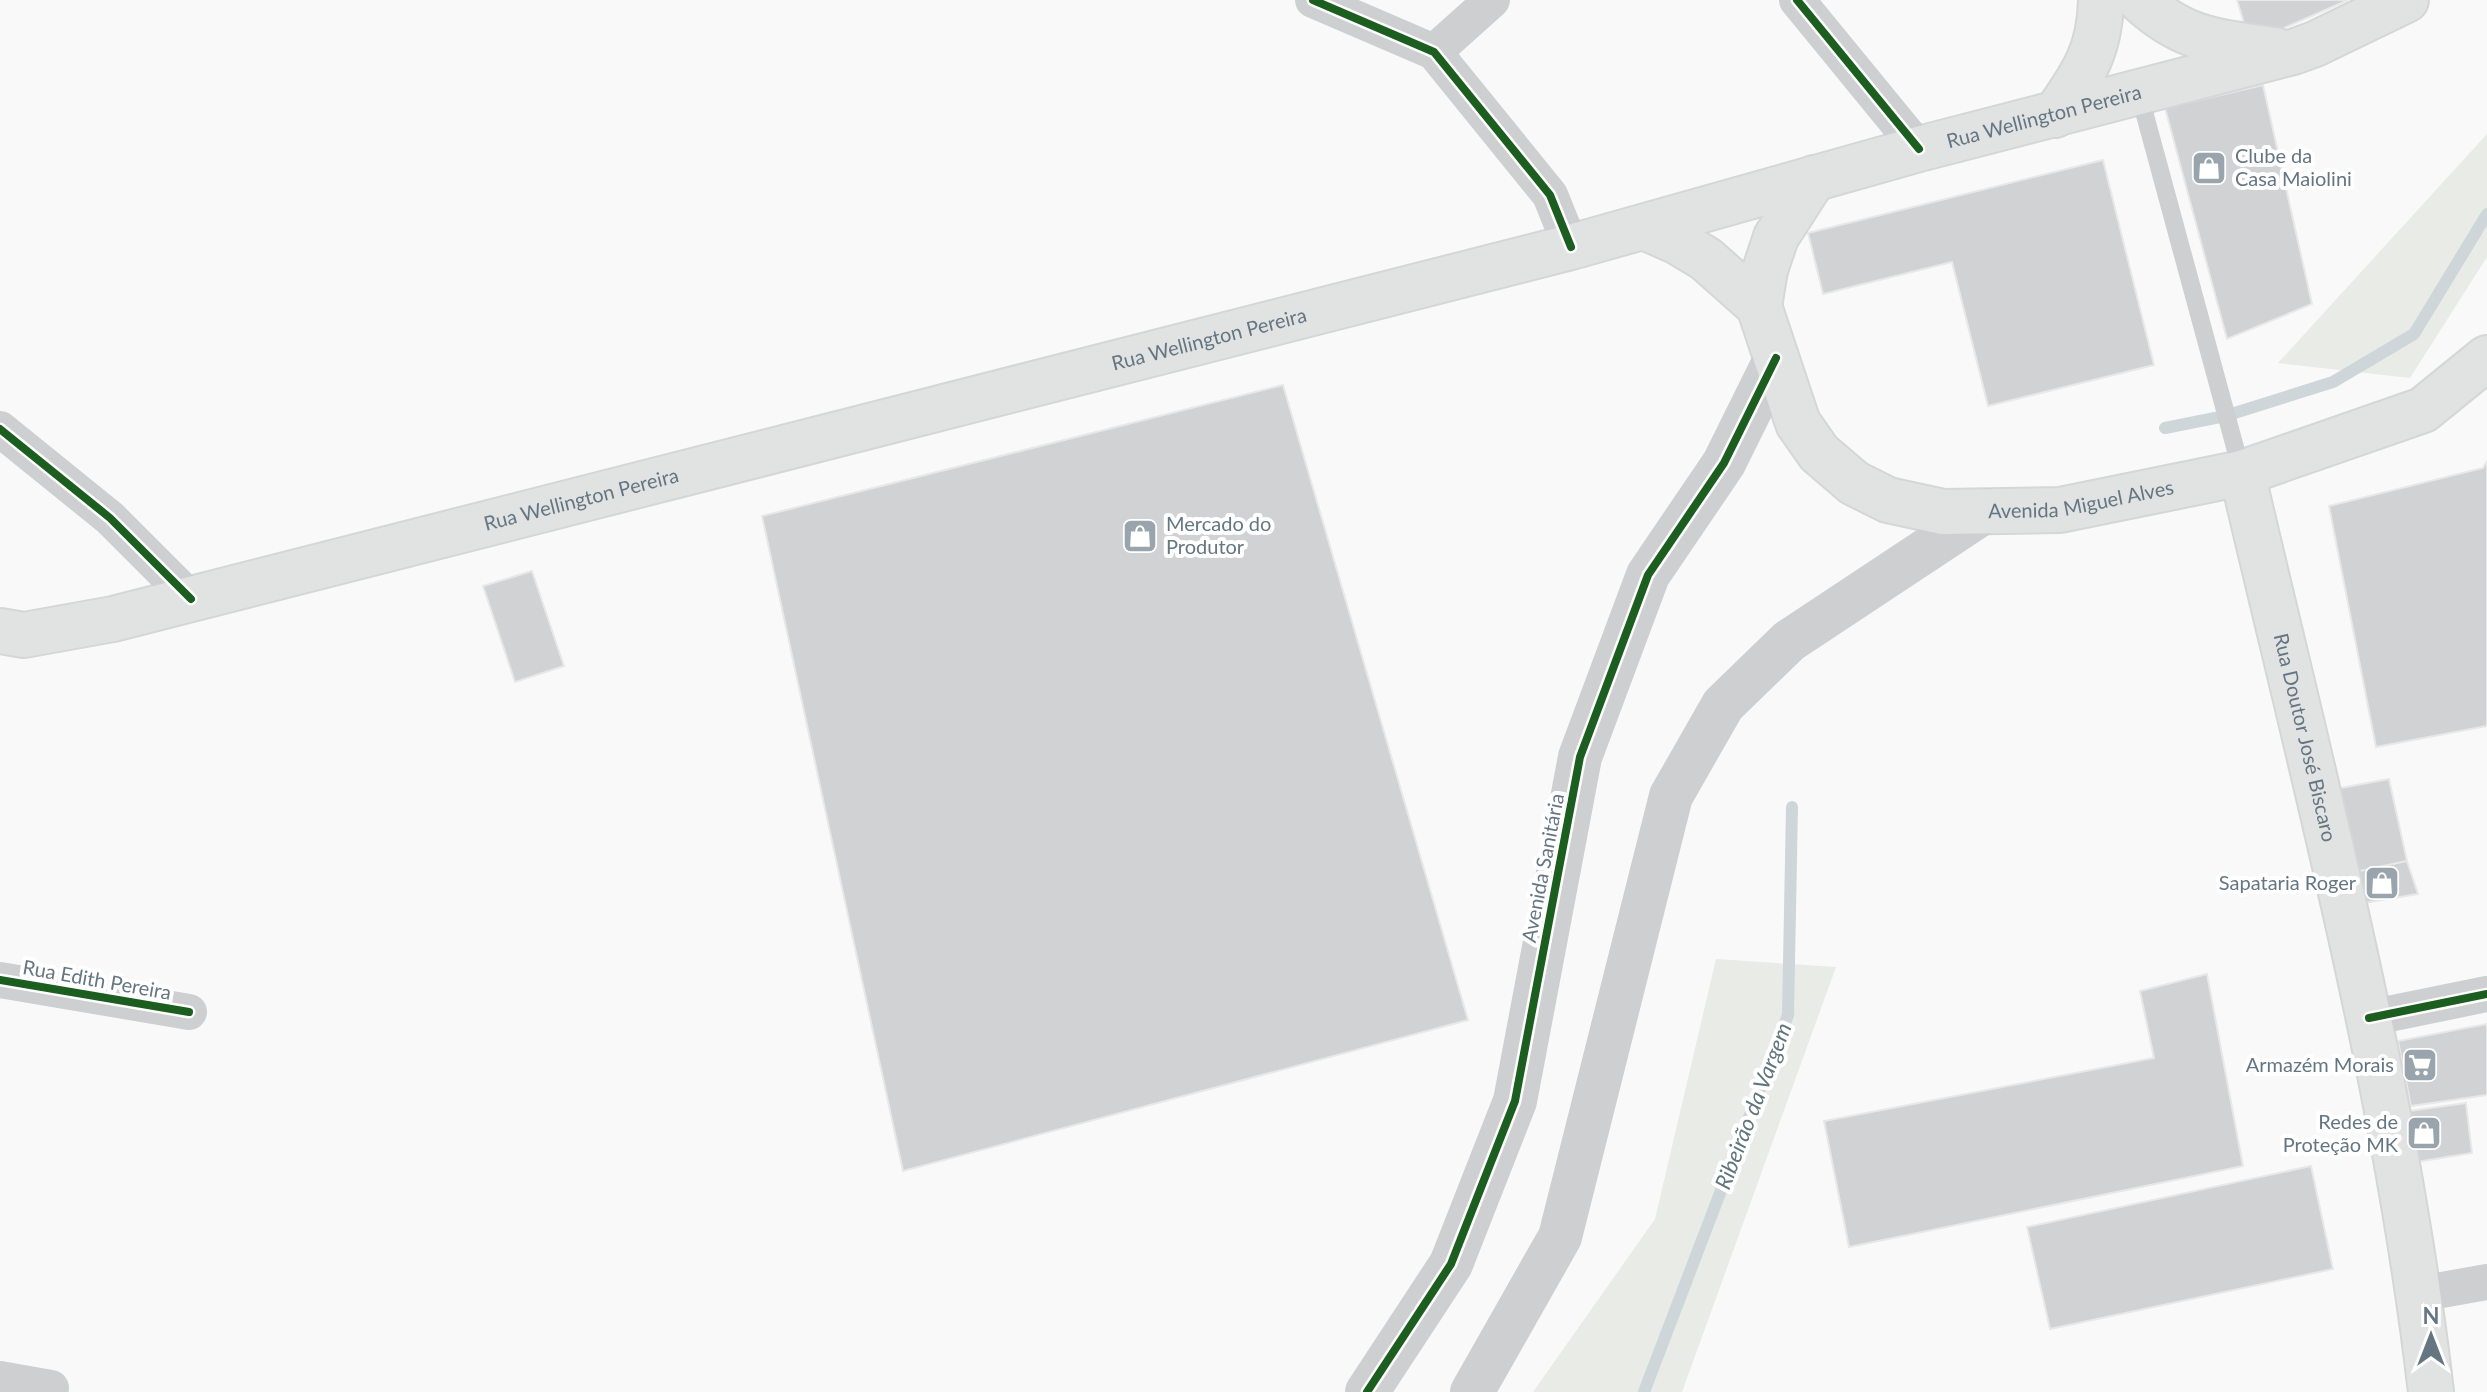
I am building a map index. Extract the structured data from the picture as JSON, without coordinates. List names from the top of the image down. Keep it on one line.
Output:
{"streets":{"main road":["Rua Wellington Pereira","Avenida Miguel Alves","Rua Doutor José Biscaro"],"street":["Avenida Sanitária","Rua Edith Pereira"]},"crossings":[["Rua Wellington Pereira","Avenida Miguel Alves"],["Rua Wellington Pereira","Rua Doutor José Biscaro"],["Avenida Miguel Alves","Rua Doutor José Biscaro"],["Avenida Miguel Alves","Avenida Sanitária"]],"water":["Ribeirão da Vargem"],"places":{"shop":["Clube da Casa Maiolini","Mercado do Produtor","Sapataria Roger","Redes de Proteção MK"],"supermarket":["Armazém Morais"]},"north":"top"}
